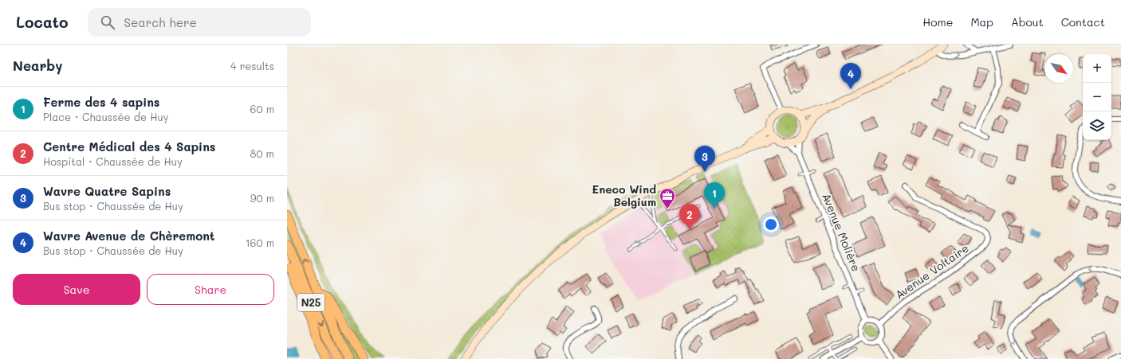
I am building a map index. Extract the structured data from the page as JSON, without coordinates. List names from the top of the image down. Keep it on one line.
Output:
{"streets":{"highway":["N25"],"street":["Avenue Molière","Avenue Voltaire"]},"crossings":[["Avenue Molière","Avenue Voltaire"]],"places":{"office":["Eneco Wind Belgium"]},"north":"bottom right","page":{"header":"Locato","search":"Search here","nav":["Home","Map","About","Contact"],"heading":["Nearby","4 results"],"map_buttons":["+","−"],"pins":["4","3","1","2"],"list":[{"mark":"1","name":"Ferme des 4 sapins","note":"Place · Chaussée de Huy","value":"60 m"},{"mark":"2","name":"Centre Médical des 4 Sapins","note":"Hospital · Chaussée de Huy","value":"80 m"},{"mark":"3","name":"Wavre Quatre Sapins","note":"Bus stop · Chaussée de Huy","value":"90 m"},{"mark":"4","name":"Wavre Avenue de Chèremont","note":"Bus stop · Chaussée de Huy","value":"160 m"}],"buttons":["Save","Share"]}}
